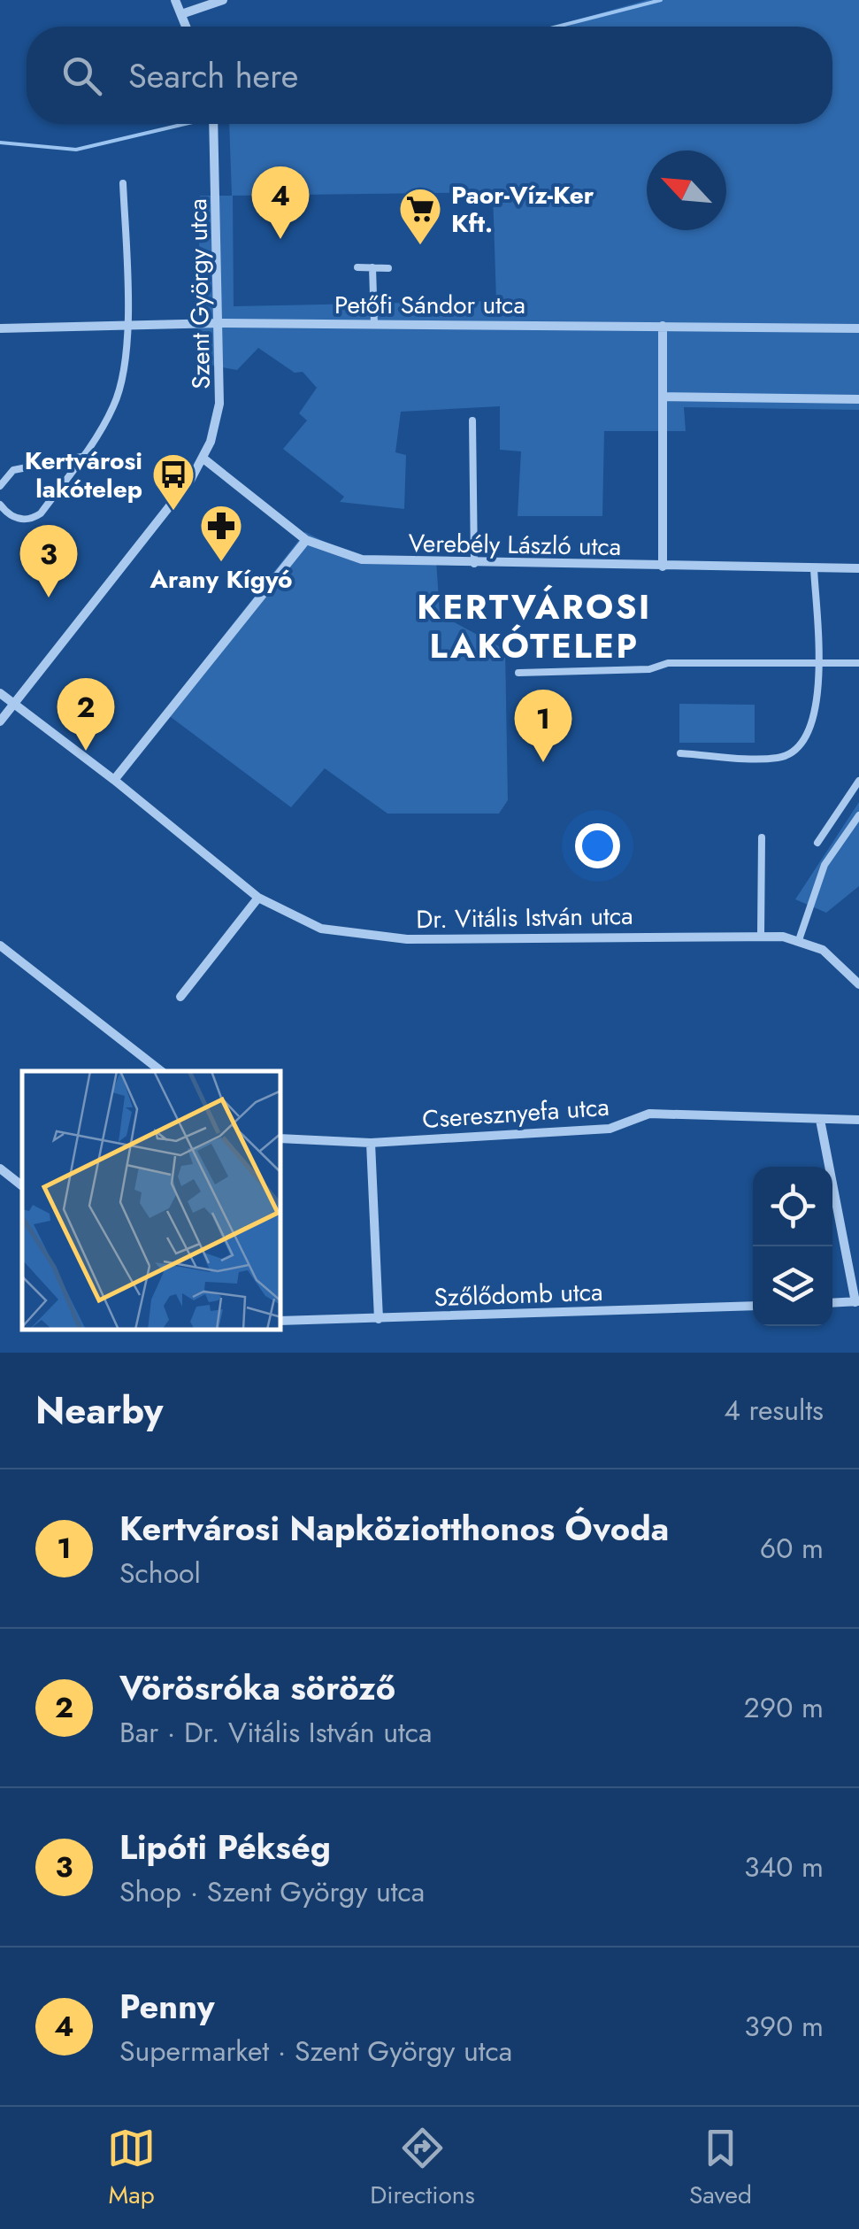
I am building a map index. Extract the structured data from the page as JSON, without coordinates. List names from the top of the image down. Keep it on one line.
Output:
{"streets":{"street":["Szent György utca","Petőfi Sándor utca","Verebély László utca","Dr. Vitális István utca","Cseresznyefa utca","Szőlődomb utca"]},"crossings":[["Szent György utca","Petőfi Sándor utca"],["Szent György utca","Verebély László utca"],["Szent György utca","Dr. Vitális István utca"]],"districts":["KERTVÁROSI LAKÓTELEP"],"places":{"supermarket":["Paor-Víz-Ker Kft."],"bus stop":["Kertvárosi lakótelep"],"pharmacy":["Arany Kígyó"]},"north":"top left","page":{"search":"Search here","pins":["4","3","2","1"],"heading":["Nearby","4 results"],"list":[{"mark":"1","name":"Kertvárosi Napköziotthonos Óvoda","note":"School","value":"60 m"},{"mark":"2","name":"Vörösróka söröző","note":"Bar · Dr. Vitális István utca","value":"290 m"},{"mark":"3","name":"Lipóti Pékség","note":"Shop · Szent György utca","value":"340 m"},{"mark":"4","name":"Penny","note":"Supermarket · Szent György utca","value":"390 m"}],"nav":["Map","Directions","Saved"]}}
